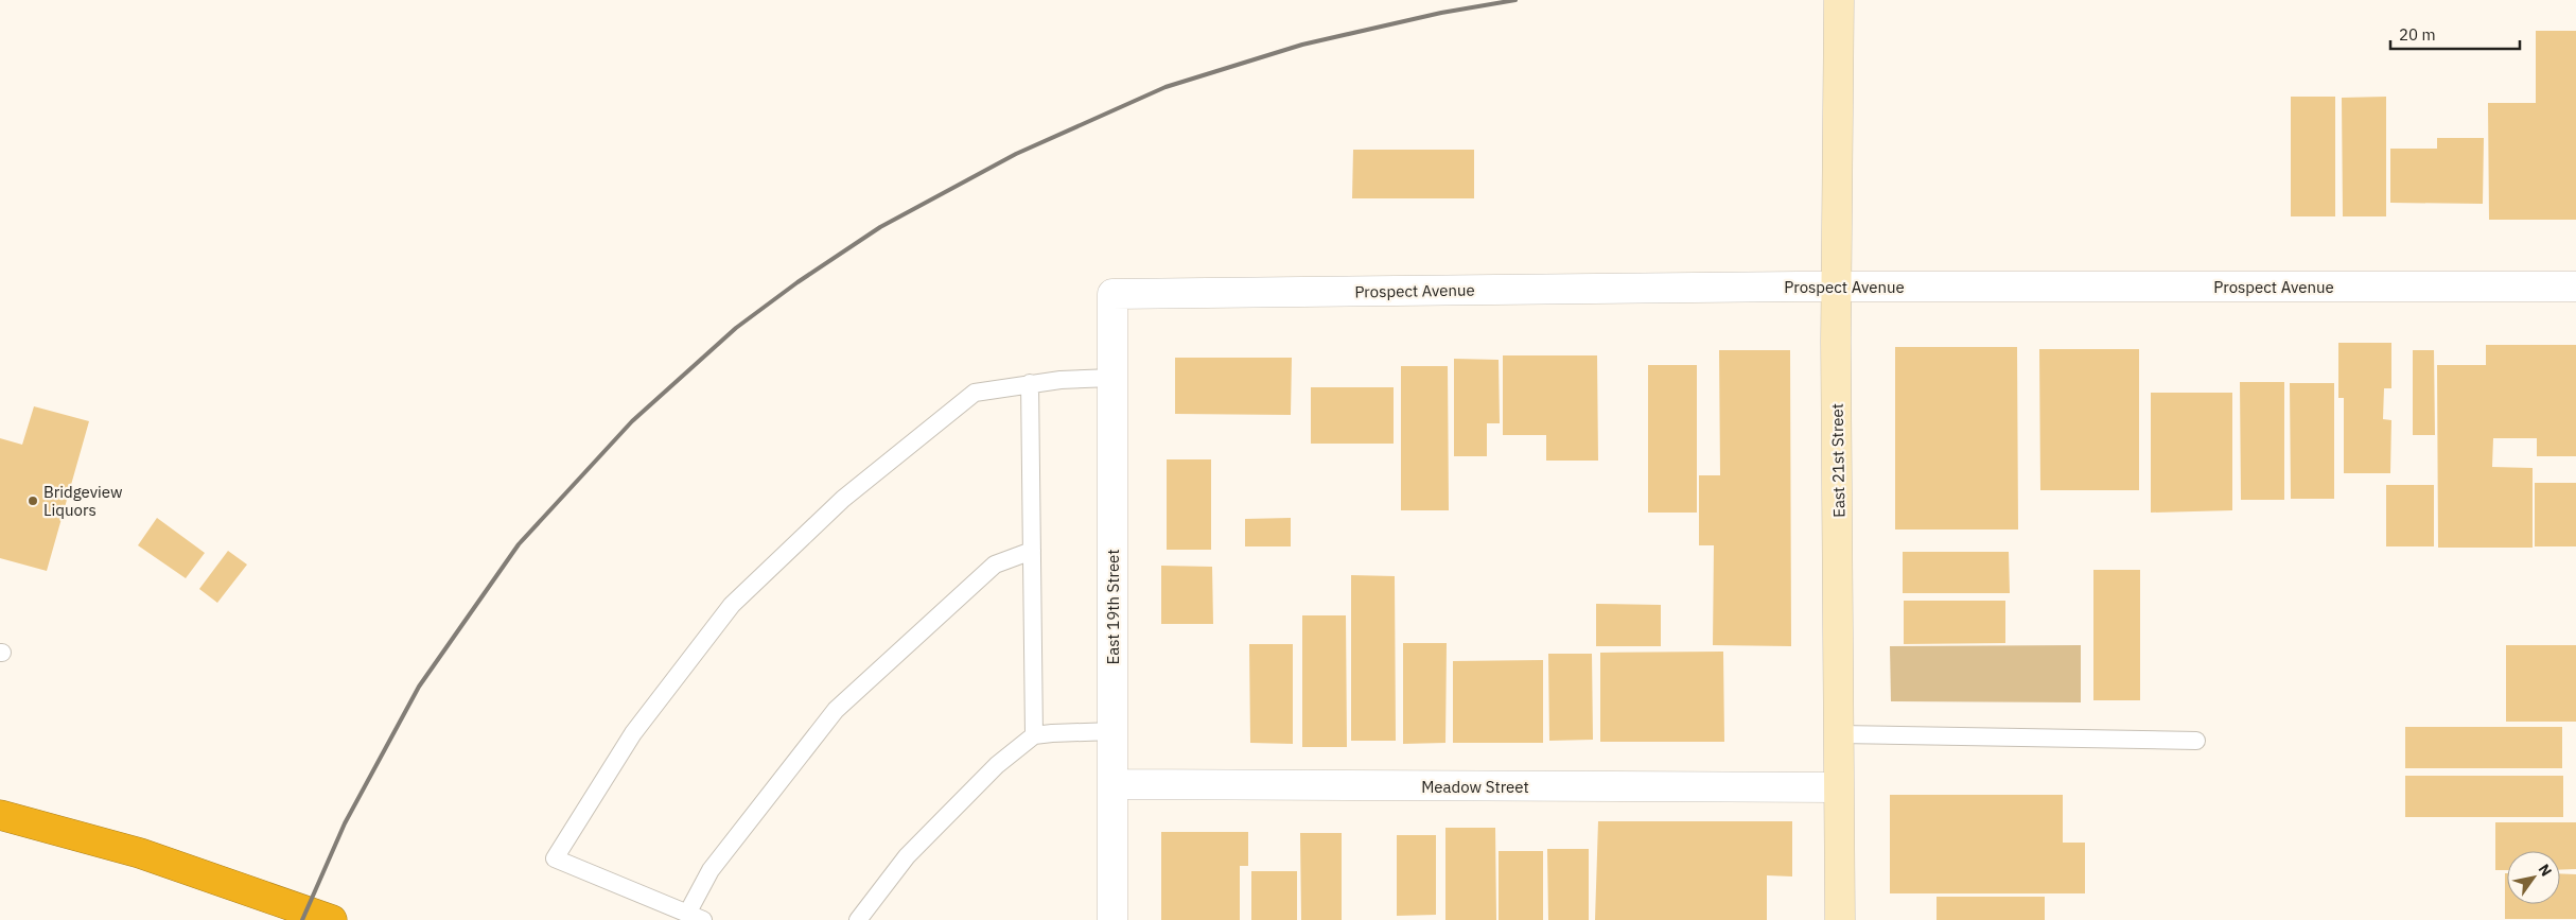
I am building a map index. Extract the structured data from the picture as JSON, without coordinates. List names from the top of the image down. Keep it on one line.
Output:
{"streets":{"street":["Prospect Avenue","East 21st Street","East 19th Street","Meadow Street"]},"crossings":[["Prospect Avenue","East 21st Street"],["Prospect Avenue","East 19th Street"],["East 21st Street","Meadow Street"],["East 19th Street","Meadow Street"]],"places":["Bridgeview Liquors"],"scale_bar":"20 m","north":"top right"}
